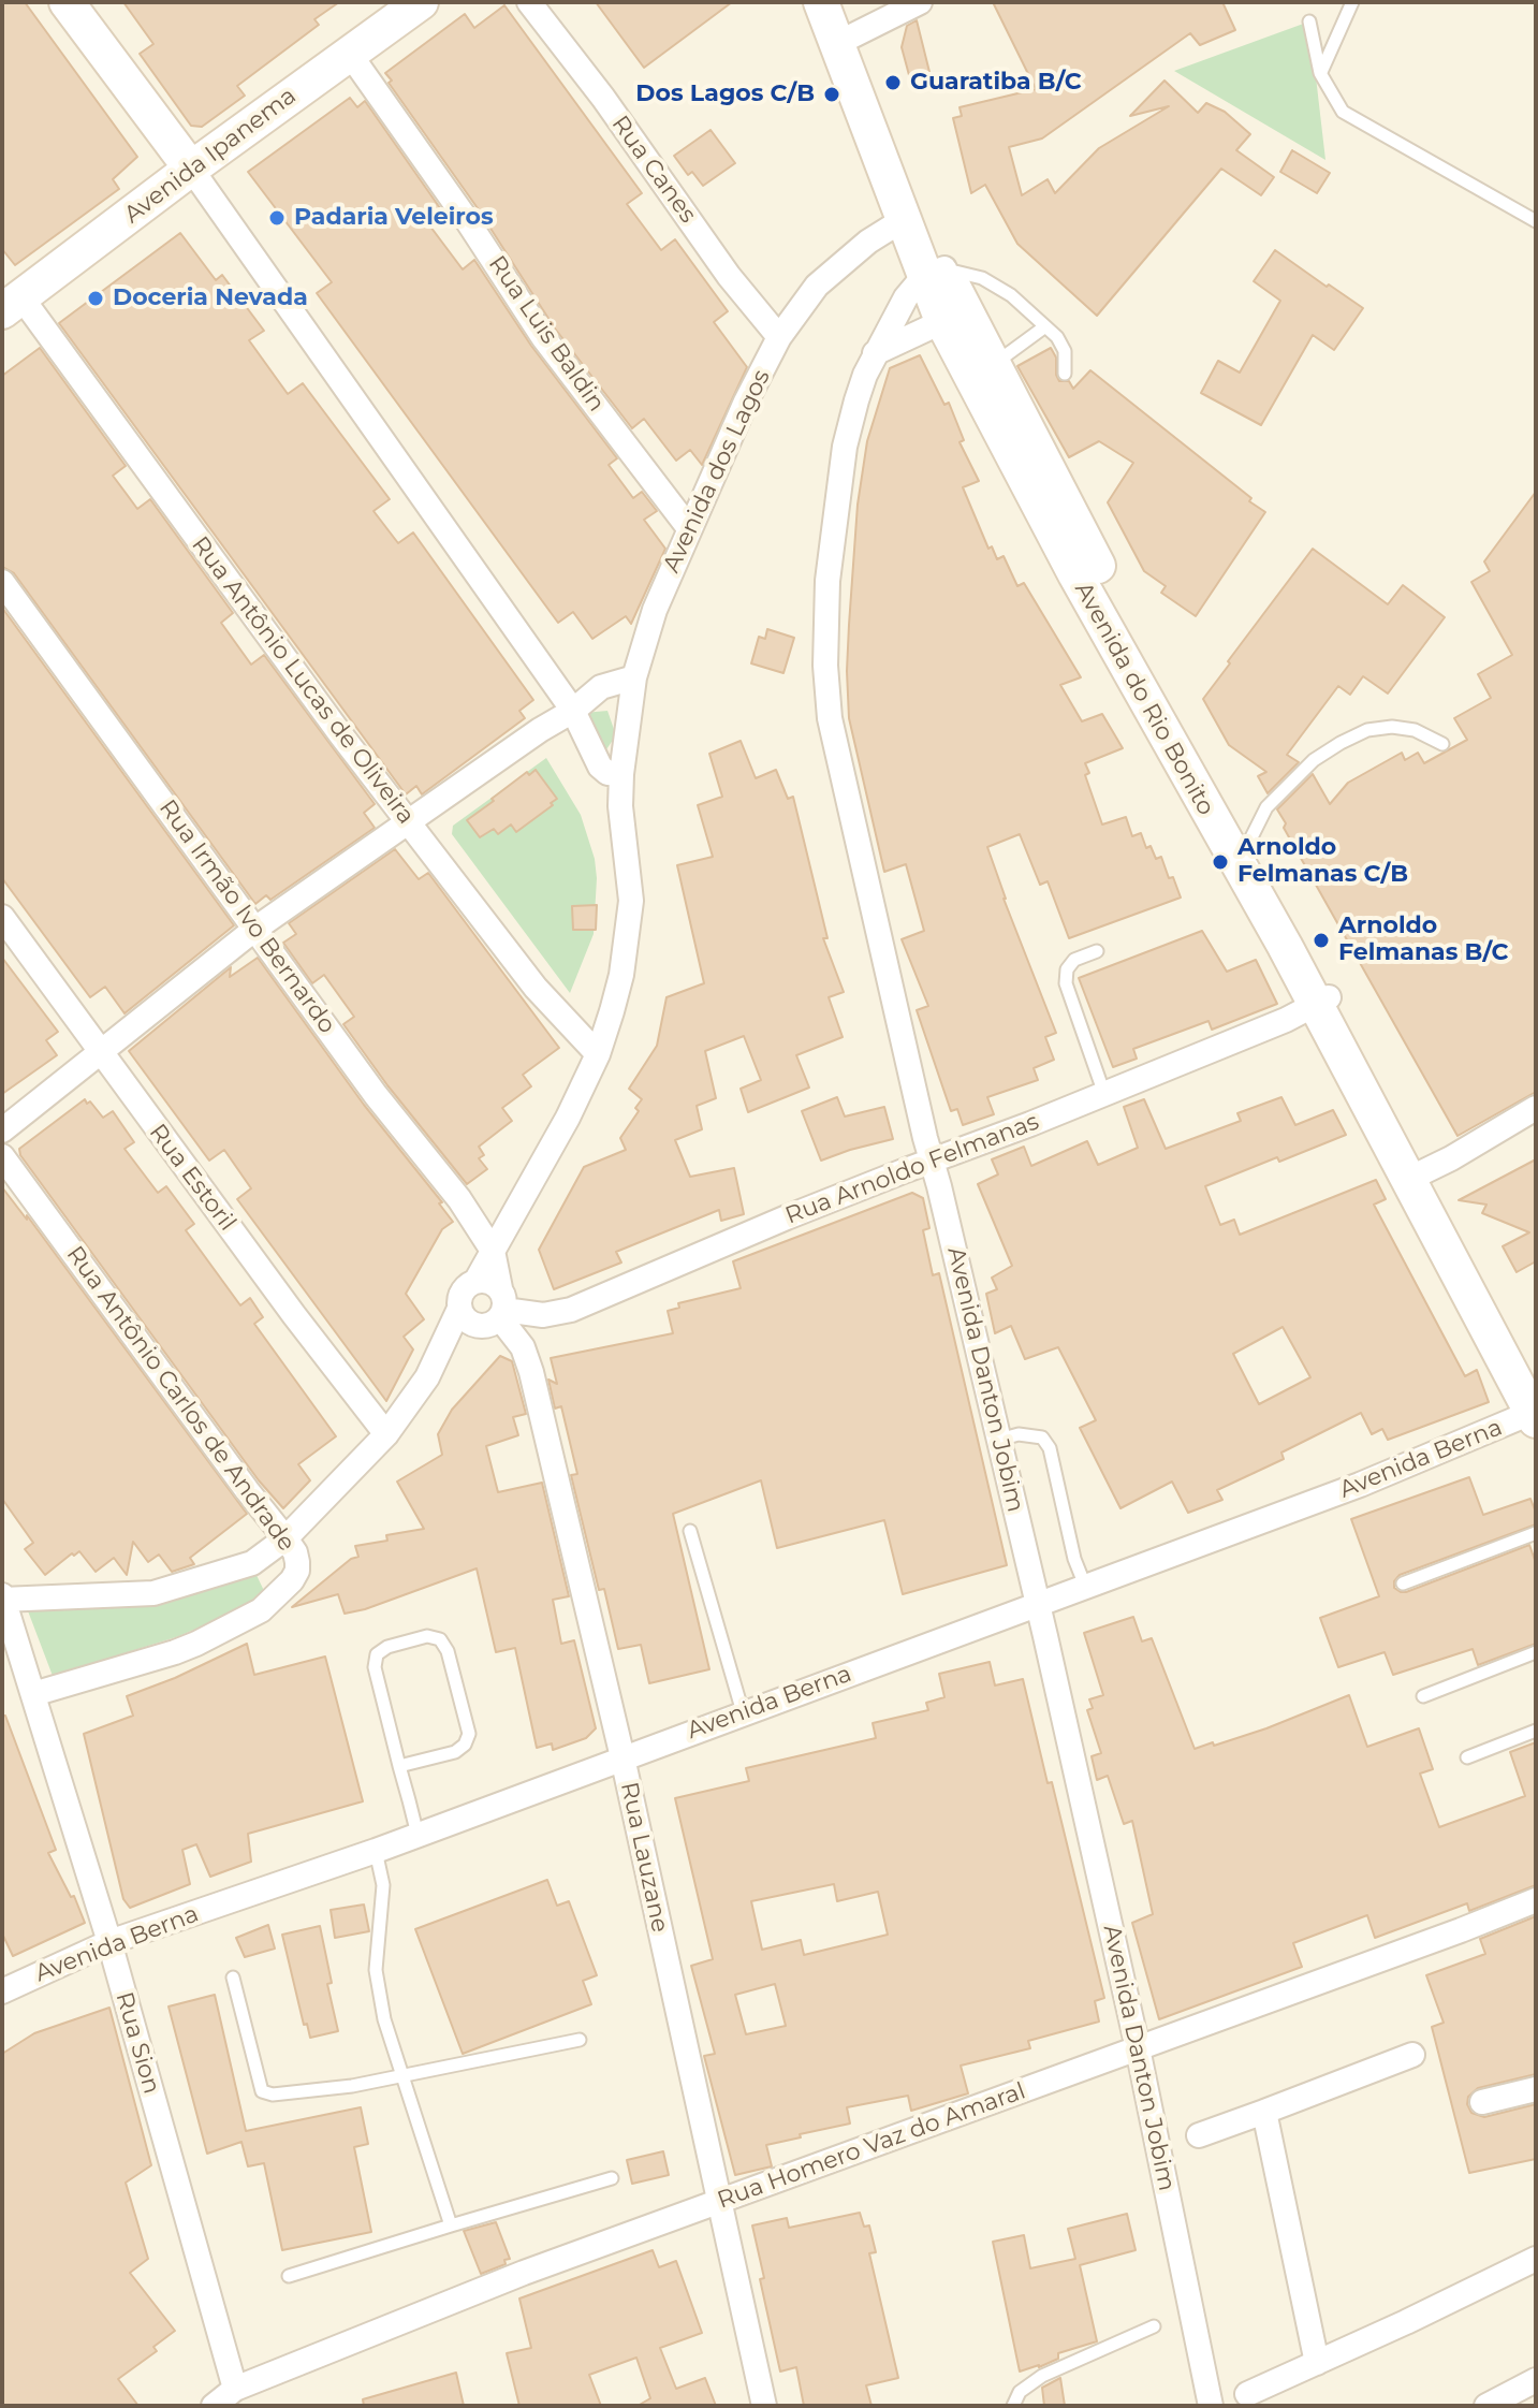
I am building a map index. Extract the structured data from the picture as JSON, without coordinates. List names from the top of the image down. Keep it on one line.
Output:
{"streets":{"main road":["Avenida Ipanema","Avenida do Rio Bonito"],"street":["Rua Canes","Rua Luis Baldin","Avenida dos Lagos","Rua Antônio Lucas de Oliveira","Rua Irmão Ivo Bernardo","Rua Arnoldo Felmanas","Rua Estoril","Avenida Danton Jobim","Rua Antônio Carlos de Andrade","Avenida Berna","Rua Lauzane","Rua Sion","Rua Homero Vaz do Amaral"]},"crossings":[["Avenida Ipanema","Rua Luis Baldin"],["Avenida Ipanema","Rua Antônio Lucas de Oliveira"],["Rua Canes","Avenida dos Lagos"],["Rua Luis Baldin","Avenida dos Lagos"],["Avenida dos Lagos","Rua Antônio Lucas de Oliveira"],["Avenida dos Lagos","Avenida do Rio Bonito"],["Avenida dos Lagos","Rua Irmão Ivo Bernardo"],["Avenida dos Lagos","Rua Arnoldo Felmanas"],["Avenida do Rio Bonito","Rua Arnoldo Felmanas"],["Avenida do Rio Bonito","Avenida Danton Jobim"],["Avenida do Rio Bonito","Avenida Berna"],["Rua Arnoldo Felmanas","Avenida Danton Jobim"],["Rua Arnoldo Felmanas","Rua Lauzane"],["Avenida Danton Jobim","Avenida Berna"],["Avenida Danton Jobim","Rua Homero Vaz do Amaral"],["Rua Antônio Carlos de Andrade","Rua Sion"],["Avenida Berna","Rua Lauzane"],["Avenida Berna","Rua Sion"],["Rua Lauzane","Rua Homero Vaz do Amaral"],["Rua Sion","Rua Homero Vaz do Amaral"]],"places":["Guaratiba B/C","Dos Lagos C/B","Padaria Veleiros","Doceria Nevada","Arnoldo Felmanas C/B","Arnoldo Felmanas B/C"]}
